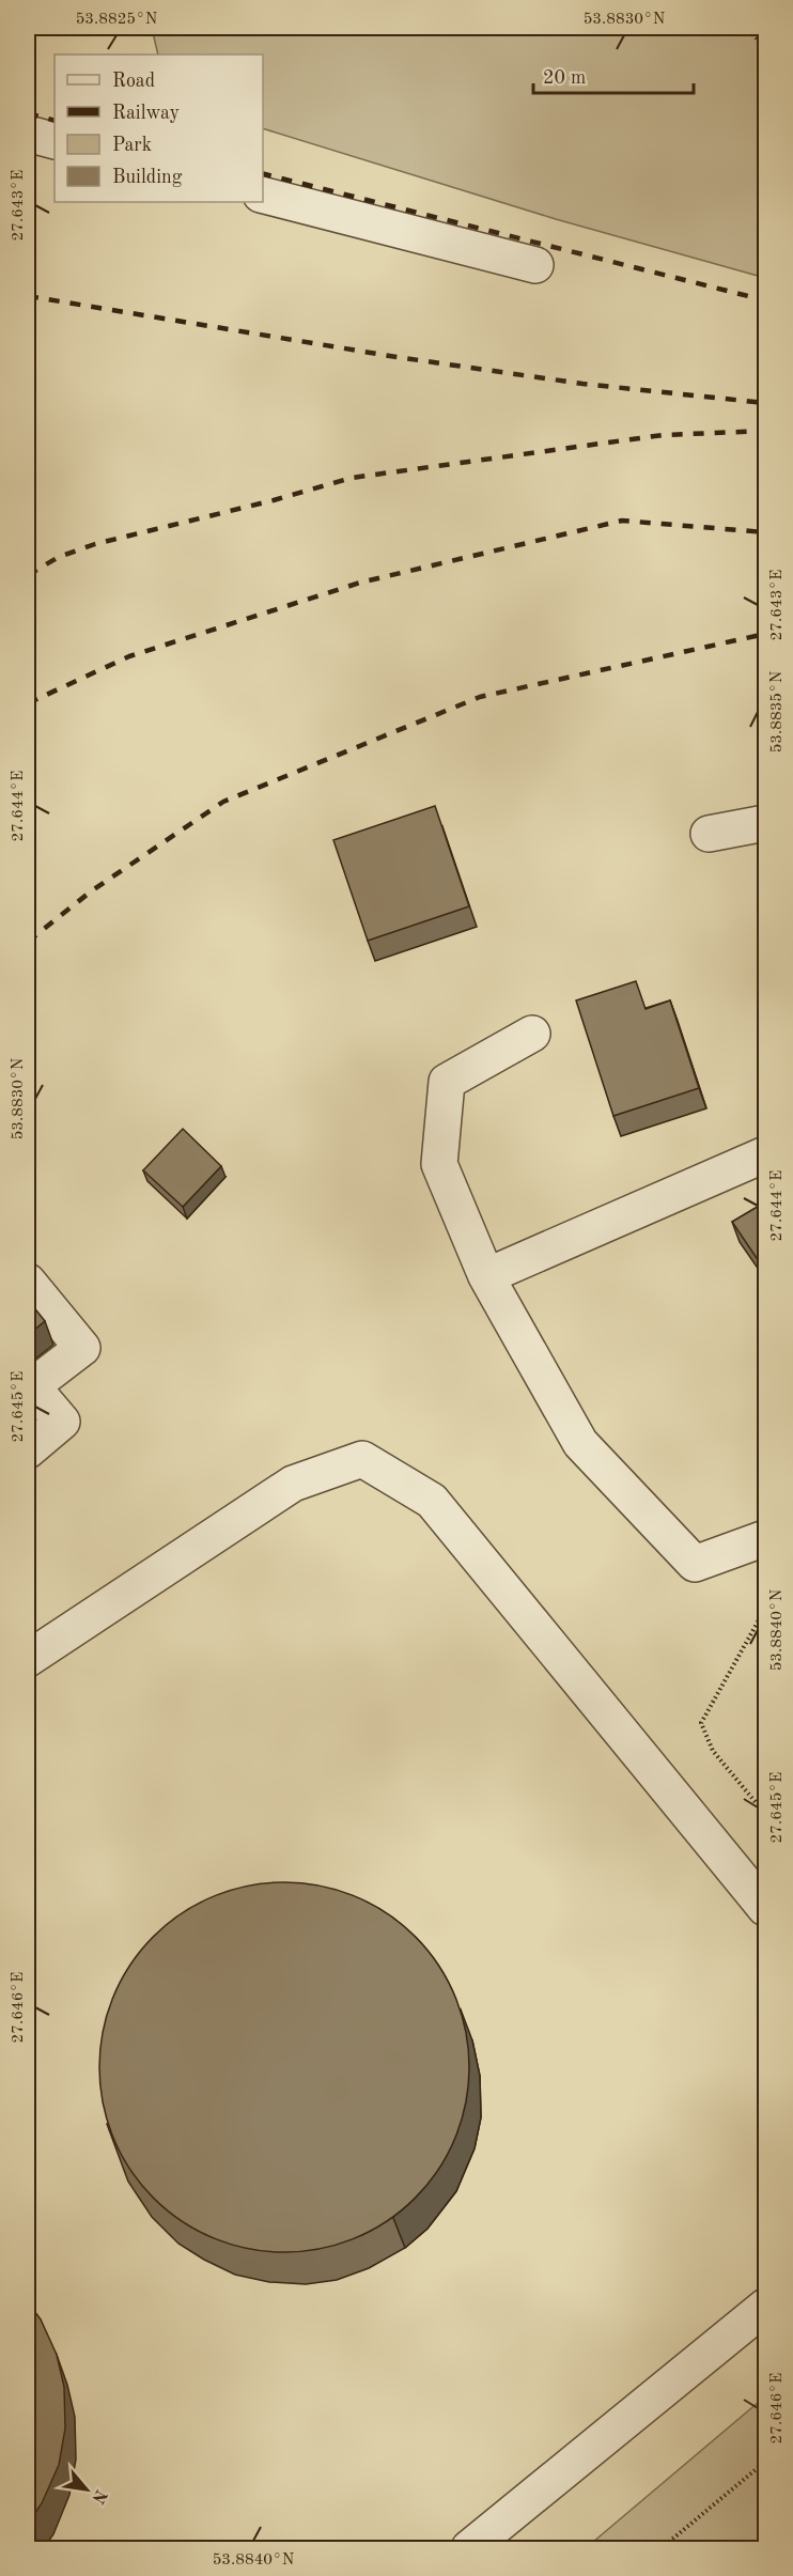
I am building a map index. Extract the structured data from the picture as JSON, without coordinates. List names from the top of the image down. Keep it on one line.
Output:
{"legend":["Road","Railway","Park","Building"],"scale_bar":"20 m","north":"bottom right","coordinates":["53.8825°N","53.8830°N","27.643°E","53.8835°N","27.644°E","27.645°E","53.8840°N","27.646°E"]}
